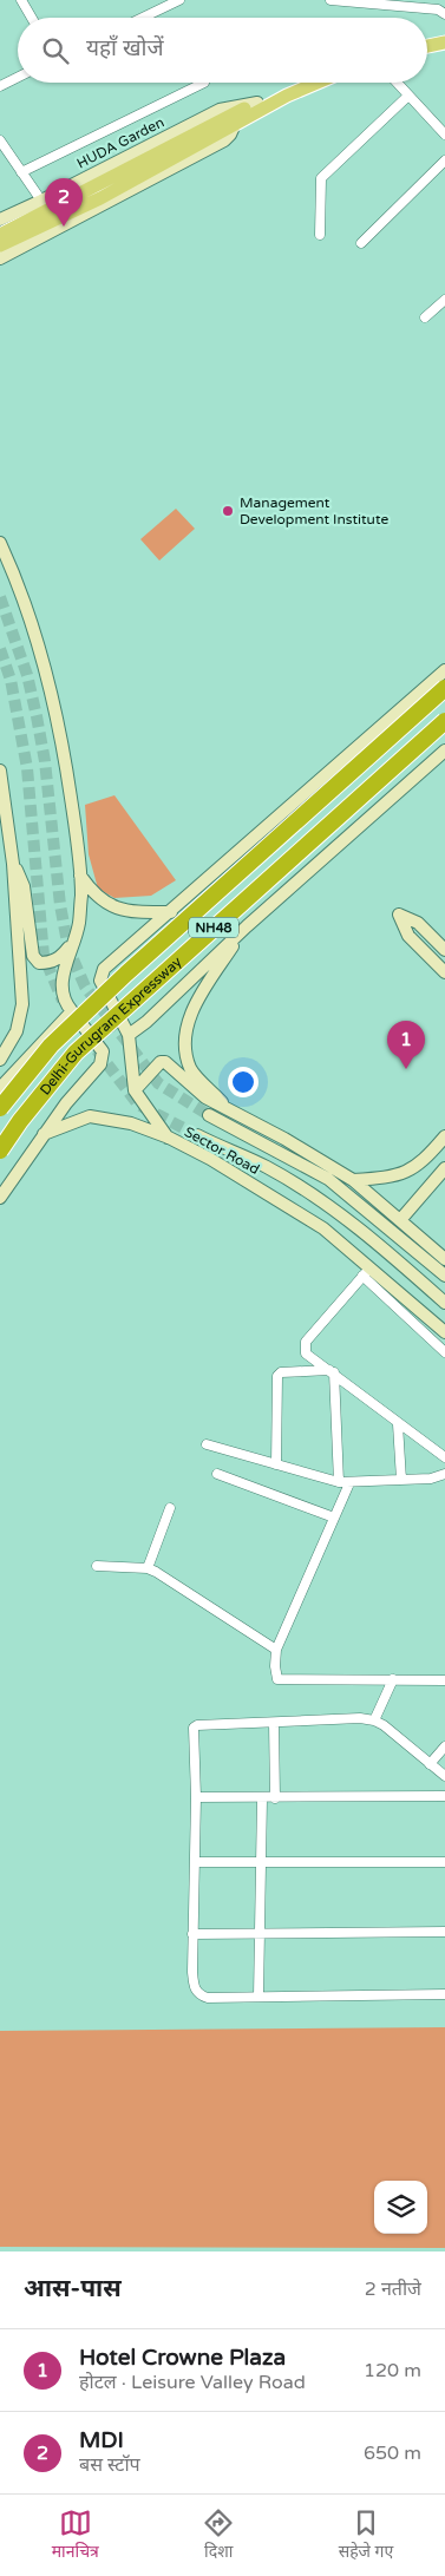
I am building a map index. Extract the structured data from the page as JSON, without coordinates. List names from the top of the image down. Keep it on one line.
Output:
{"streets":{"highway":["NH48","Delhi-Gurugram Expressway"],"main road":["HUDA Garden","Sector Road"]},"places":["Management Development Institute"],"page":{"search":"यहाँ खोजें","pins":["2","1"],"heading":["आस-पास","2 नतीजे"],"list":[{"mark":"1","name":"Hotel Crowne Plaza","note":"होटल · Leisure Valley Road","value":"120 m"},{"mark":"2","name":"MDI","note":"बस स्टॉप","value":"650 m"}],"nav":["मानचित्र","दिशा","सहेजे गए"]}}
